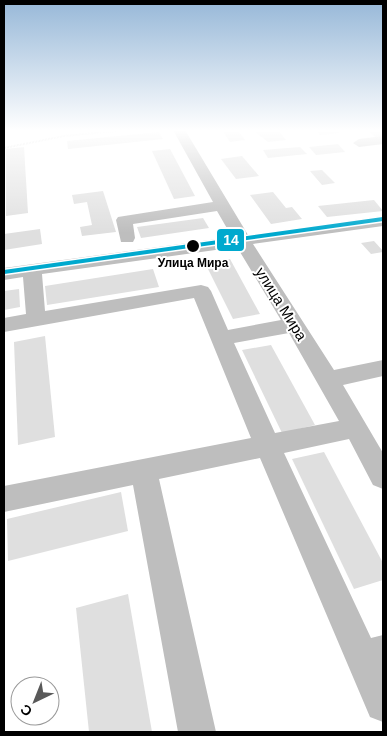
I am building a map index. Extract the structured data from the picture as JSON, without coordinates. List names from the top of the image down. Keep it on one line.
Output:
{"streets":{"street":["улица Мира"]},"places":["Улица Мира"],"lines":["transit line 14"],"north":"bottom left"}
